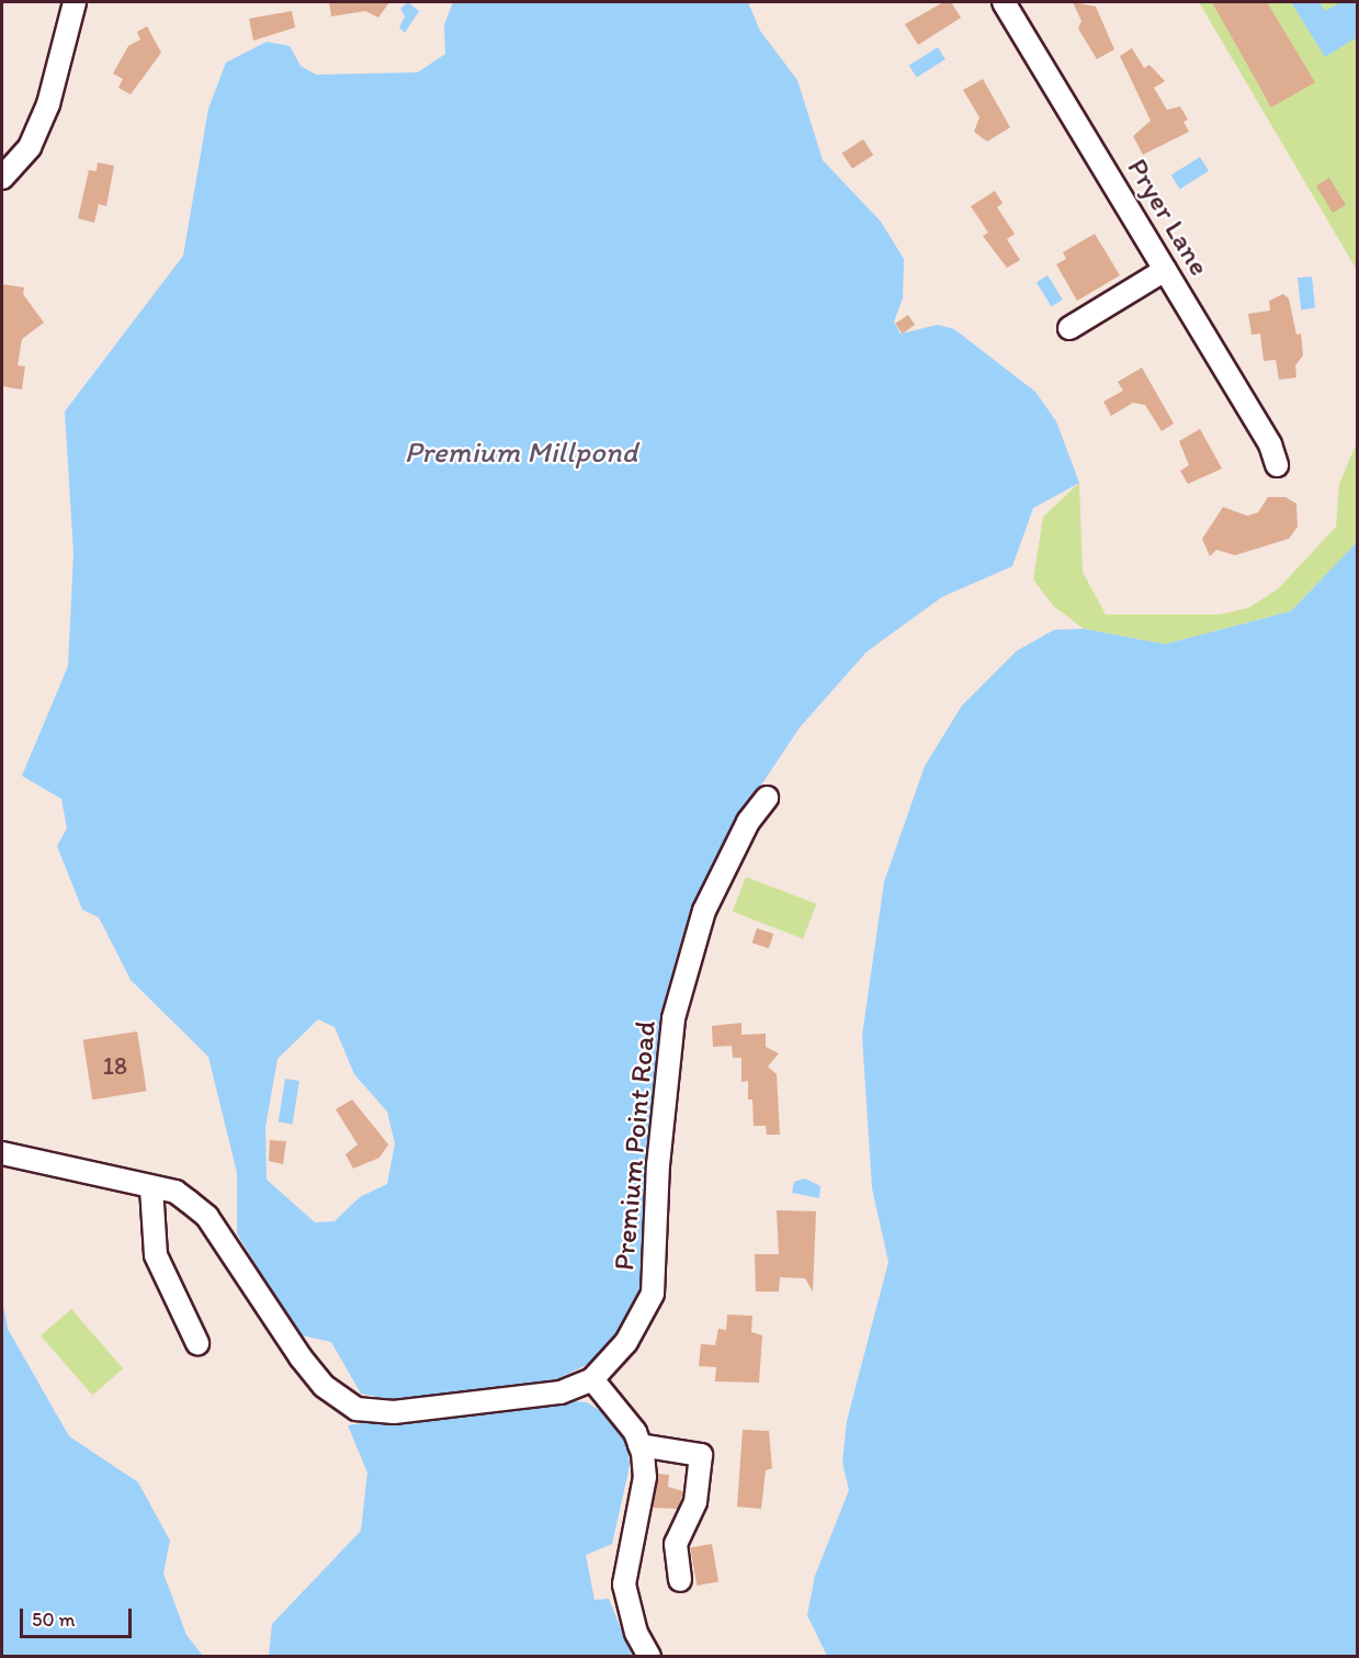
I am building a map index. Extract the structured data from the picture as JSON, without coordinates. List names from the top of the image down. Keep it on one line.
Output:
{"streets":{"street":["Pryer Lane","Premium Point Road"]},"water":["Premium Millpond"],"house_numbers":["18"],"scale_bar":"50 m"}
